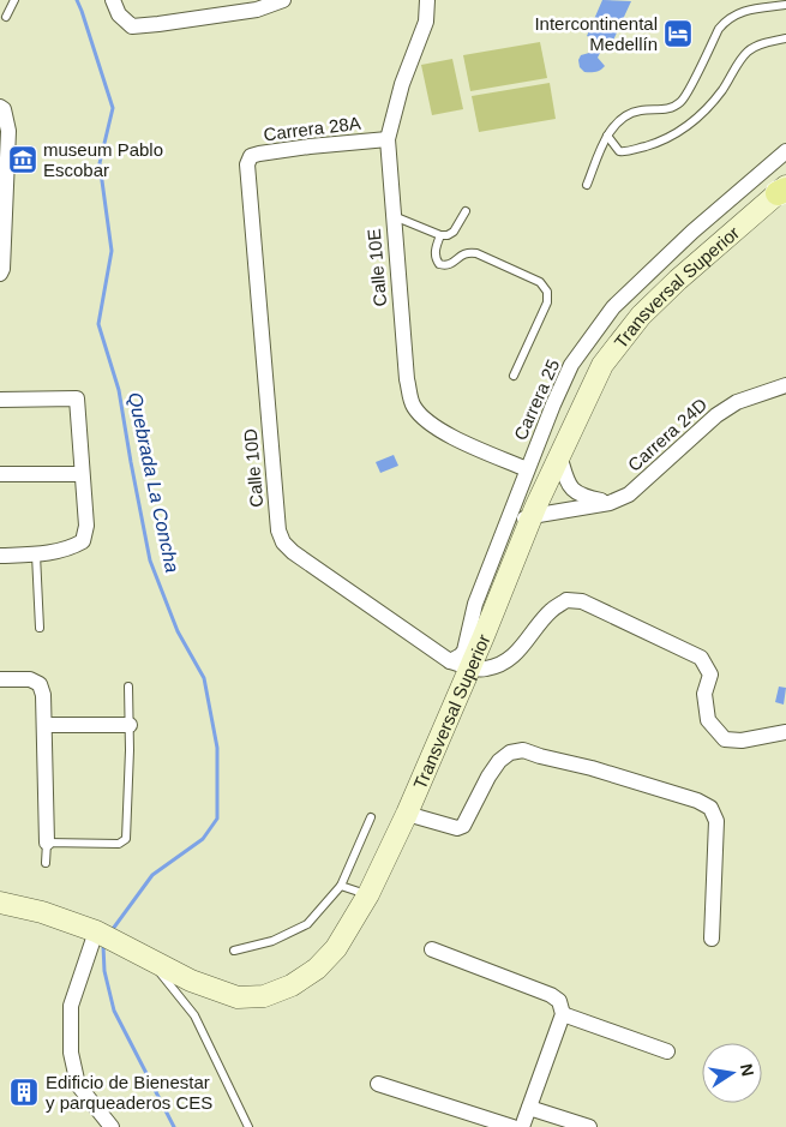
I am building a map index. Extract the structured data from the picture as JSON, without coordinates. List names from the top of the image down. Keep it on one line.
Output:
{"streets":{"main road":["Transversal Superior"],"street":["Carrera 28A","Calle 10E","Carrera 25","Carrera 24D","Calle 10D"]},"crossings":[["Carrera 28A","Calle 10E"],["Carrera 28A","Calle 10D"],["Calle 10E","Carrera 25"],["Transversal Superior","Carrera 25"],["Transversal Superior","Carrera 24D"],["Transversal Superior","Calle 10D"],["Carrera 25","Carrera 24D"],["Carrera 25","Calle 10D"]],"water":["Quebrada La Concha"],"places":{"hotel":["Intercontinental Medellín"],"museum":["museum Pablo Escobar"],"building":["Edificio de Bienestar y parqueaderos CES"]},"north":"right"}
